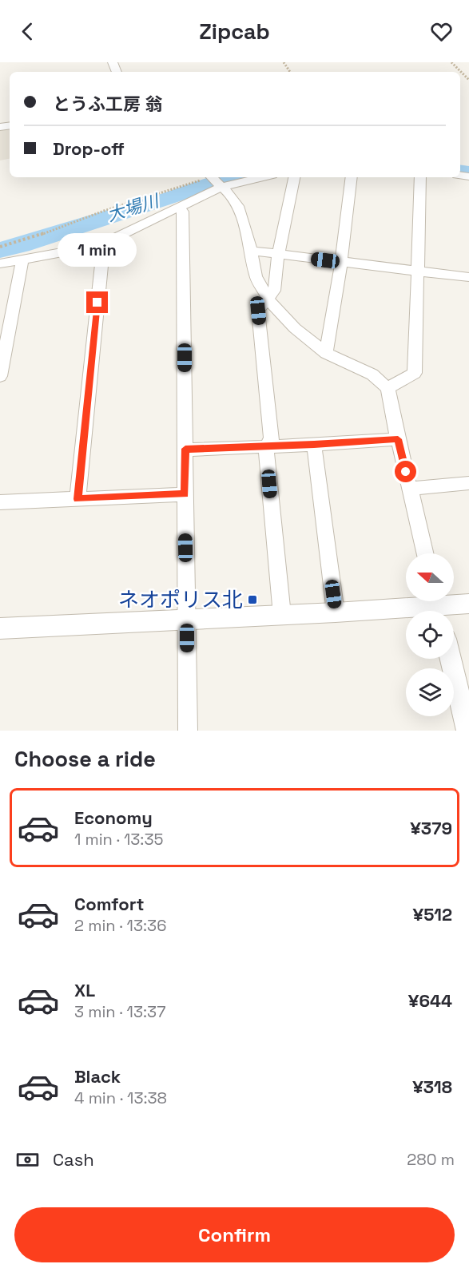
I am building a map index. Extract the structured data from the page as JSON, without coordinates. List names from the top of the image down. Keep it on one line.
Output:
{"water":["大場川"],"places":{"transit":["ネオポリス北"]},"north":"left","page":{"header":"Zipcab","banner":["とうふ工房 翁","Drop-off"],"bubble":"1 min","heading":"Choose a ride","list":[{"name":"Economy","note":"1 min · 13:35","value":"¥379"},{"name":"Comfort","note":"2 min · 13:36","value":"¥512"},{"name":"XL","note":"3 min · 13:37","value":"¥644"},{"name":"Black","note":"4 min · 13:38","value":"¥318"}],"pay":["Cash","280 m"],"buttons":"Confirm"}}
